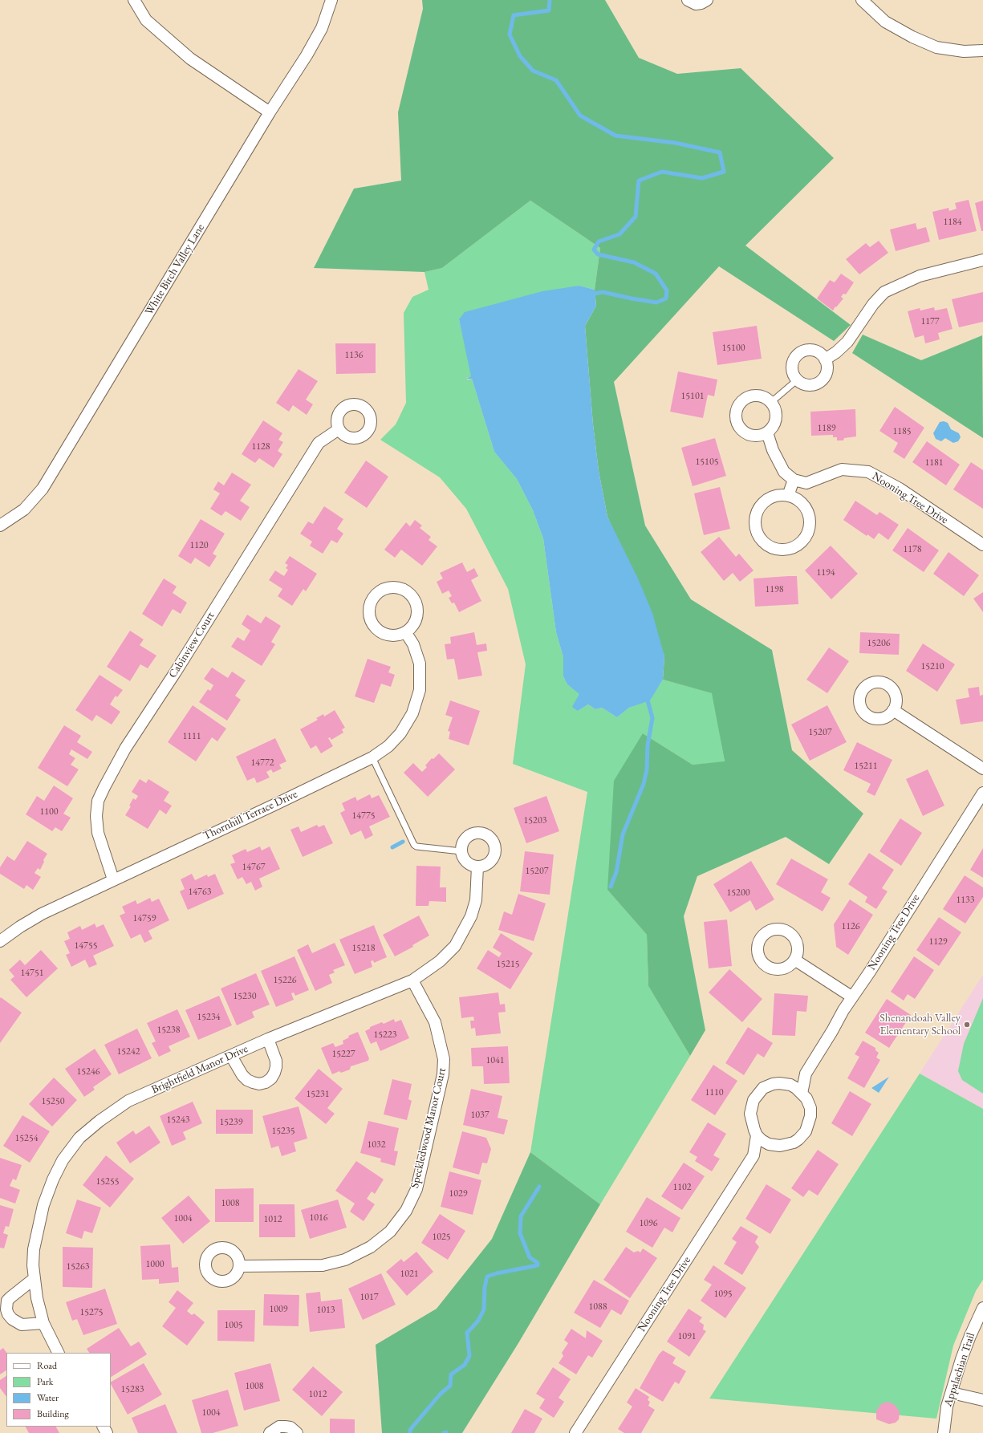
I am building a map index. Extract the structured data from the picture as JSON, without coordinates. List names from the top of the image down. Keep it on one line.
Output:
{"streets":{"street":["White Birch Valley Lane","Nooning Tree Drive","Cabinview Court","Thornhill Terrace Drive","Brightfield Manor Drive","Speckledwood Manor Court","Appalachian Trail"]},"crossings":[["Cabinview Court","Thornhill Terrace Drive"],["Brightfield Manor Drive","Speckledwood Manor Court"]],"places":["Shenandoah Valley Elementary School"],"house_numbers":["1184","1177","15100","1136","15101","1189","1185","1128","15105","1181","1120","1178","1194","1198","15206","15210","15207","1111","14772","15211","1100","14775","15203","14767","15207","14763","15200","1133","14759","1126","1129","14755","15218","15215","14751","15226","15230","15234","15238","15223","15242","15227","1041","15246","1110","15231","15250","1037","15243","15239","15235","15254","1032","15255","1102","1029","1008","1016","1004","1012","1096","1025","1000","15263","1021","1095","1017","1088","1009","1013","15275","1005","1091","1008","15283","1012","1004"],"legend":["Road","Park","Water","Building"]}
